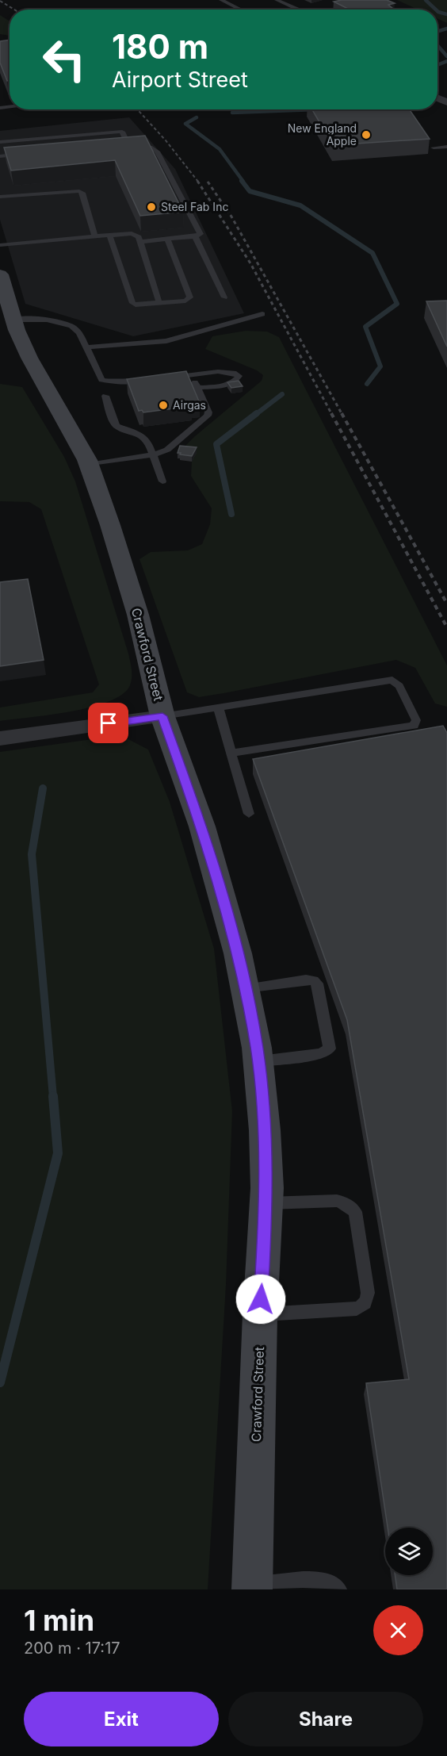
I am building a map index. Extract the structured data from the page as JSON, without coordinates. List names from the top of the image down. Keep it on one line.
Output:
{"streets":{"main road":["Crawford Street"]},"places":["New England Apple","Steel Fab Inc","Airgas"],"page":{"turn":["180 m","Airport Street"],"heading":["1 min","200 m · 17:17"],"buttons":["Exit","Share"]}}
